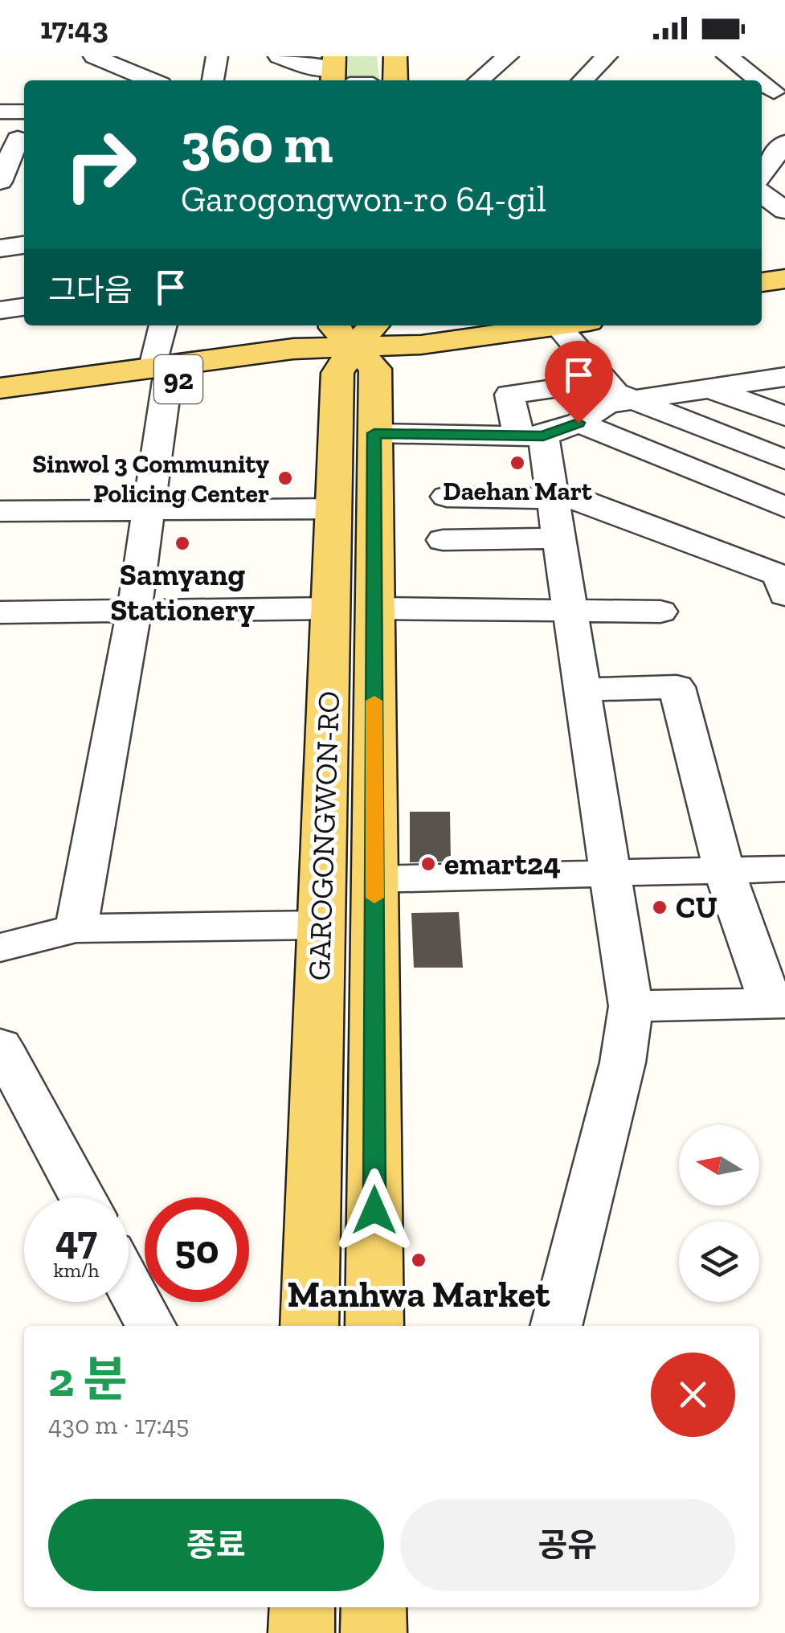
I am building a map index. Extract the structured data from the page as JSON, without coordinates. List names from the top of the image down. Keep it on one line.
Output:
{"streets":{"main road":["92","GAROGONGWON-RO"]},"crossings":[["92","GAROGONGWON-RO"]],"places":["Daehan Mart","Sinwol 3 Community Policing Center","Samyang Stationery","emart24","CU","Manhwa Market"],"north":"left","page":{"status":"17:43","turn":["360 m","Garogongwon-ro 64-gil"],"then":"그다음","speed":"47 km/h","limit":"50","heading":["2 분","430 m · 17:45"],"buttons":["종료","공유"]}}
